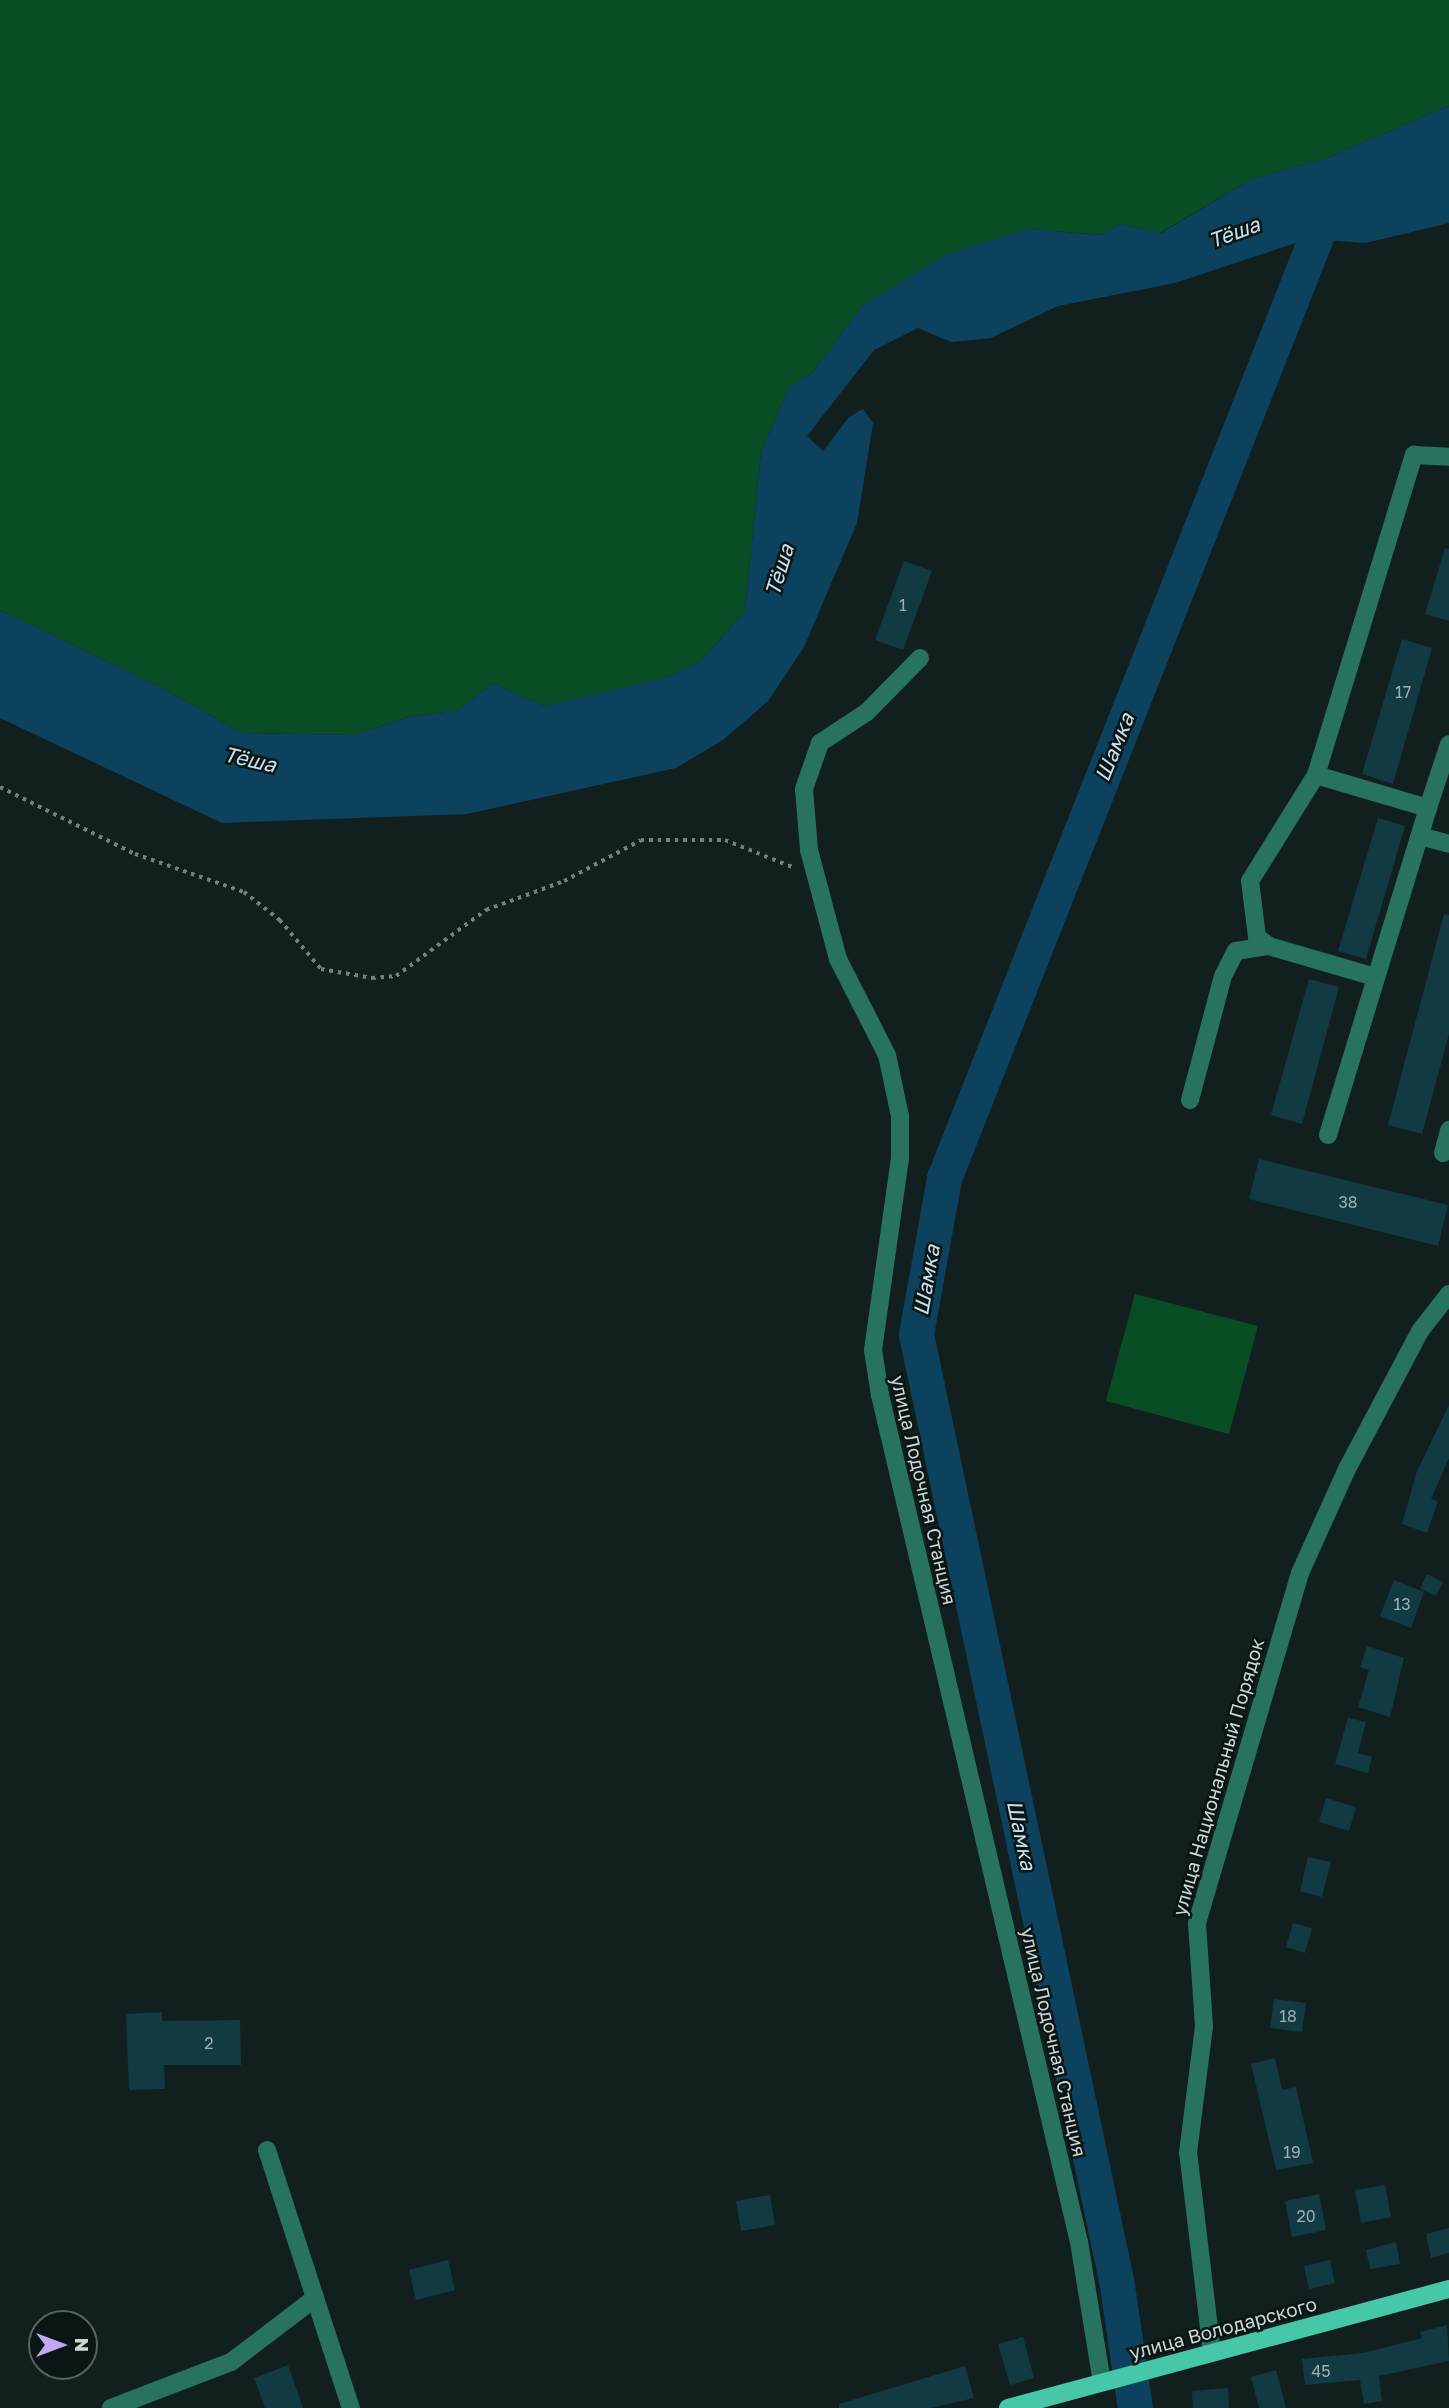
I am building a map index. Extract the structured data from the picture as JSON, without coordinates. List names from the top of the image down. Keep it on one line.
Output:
{"streets":{"main road":["улица Володарского"],"street":["улица Лодочная Станция","улица Национальный Порядок"]},"crossings":[["улица Лодочная Станция","улица Володарского"],["улица Национальный Порядок","улица Володарского"]],"water":["Тёша","Шамка"],"house_numbers":["1","17","38","13","18","2","19","20","45"],"north":"right"}
